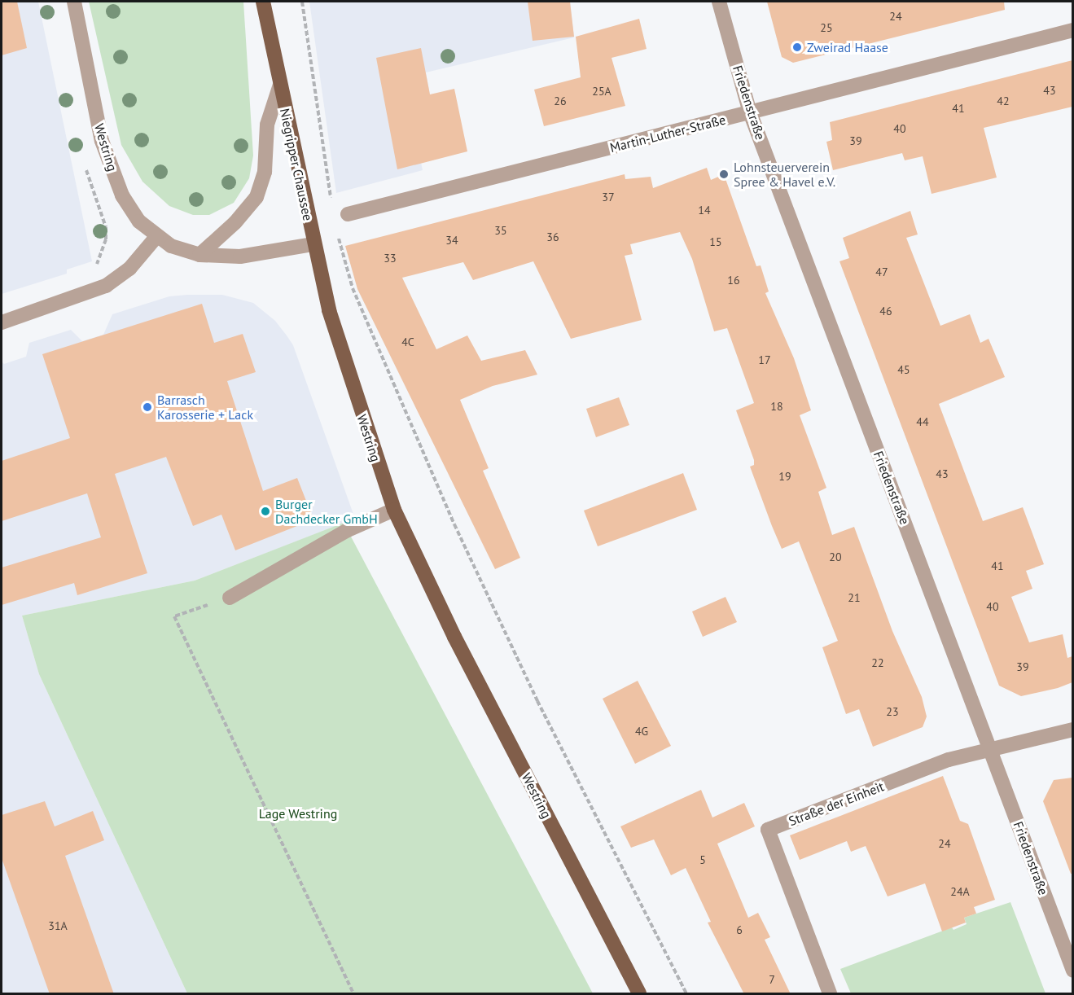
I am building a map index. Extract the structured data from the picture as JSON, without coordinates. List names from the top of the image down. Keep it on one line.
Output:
{"streets":{"main road":["Westring","Niegripper Chaussee"],"street":["Friedenstraße","Martin-Luther-Straße","Straße der Einheit"]},"crossings":[["Friedenstraße","Martin-Luther-Straße"],["Friedenstraße","Straße der Einheit"],["Westring","Niegripper Chaussee"]],"parks":["Lage Westring"],"places":["Zweirad Haase","Lohnsteuerverein Spree & Havel e.V.","Barrasch Karosserie + Lack","Burger Dachdecker GmbH"],"house_numbers":["24","25","43","25A","26","42","41","40","39","37","14","35","36","34","15","33","47","16","46","4C","17","45","18","44","43","19","20","41","21","40","22","39","23","4G","24","5","24A","31A","6","7"]}
